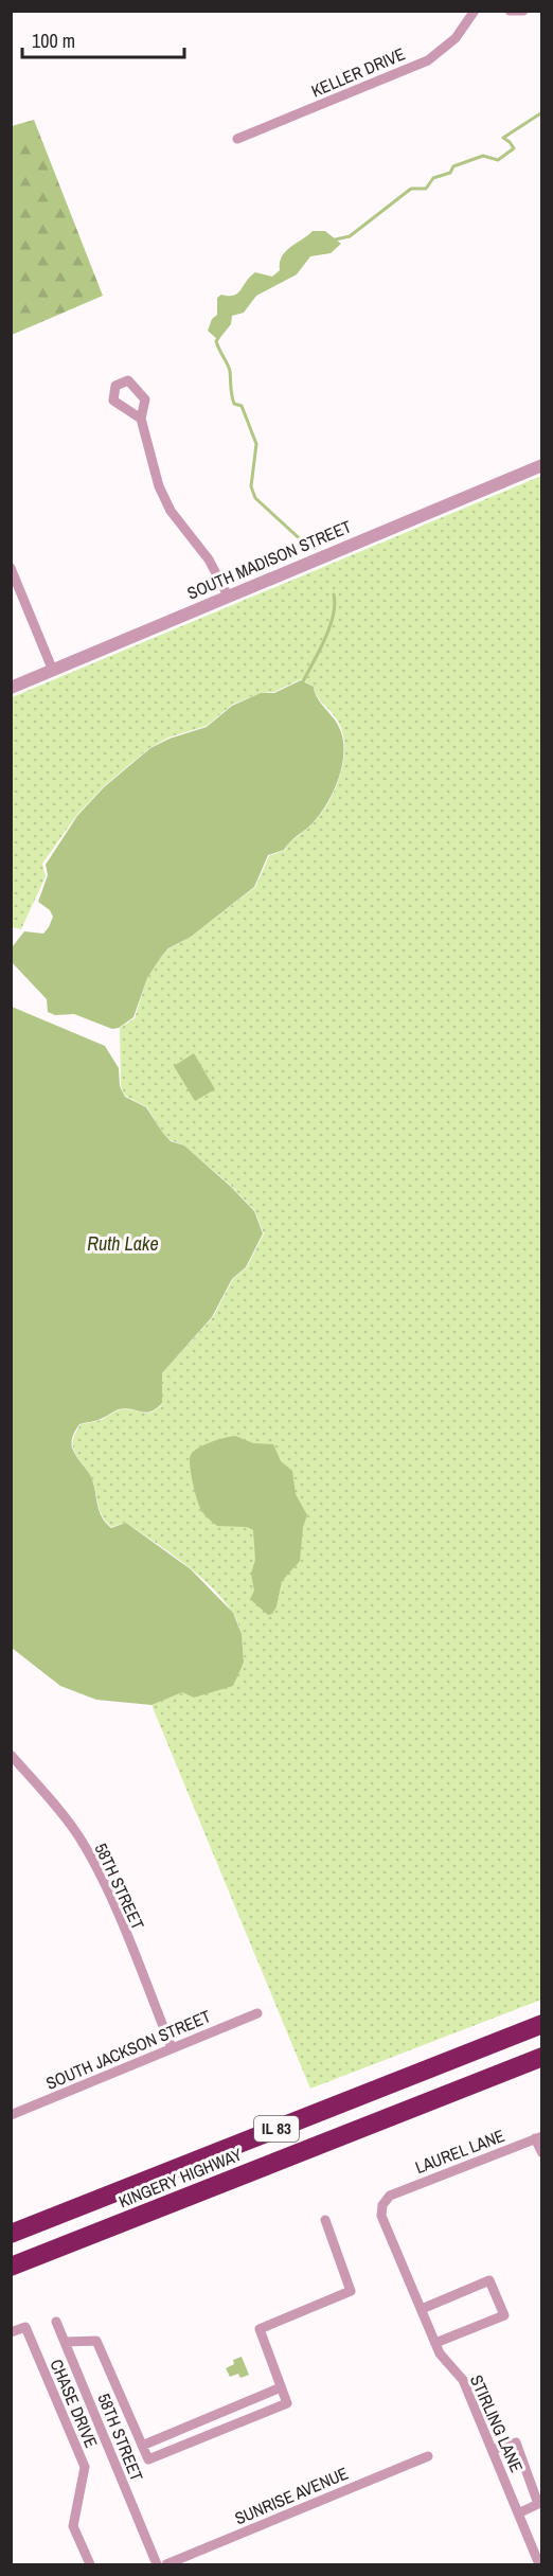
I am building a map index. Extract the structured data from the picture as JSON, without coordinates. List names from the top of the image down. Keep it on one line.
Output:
{"streets":{"highway":["IL 83","KINGERY HIGHWAY"],"street":["KELLER DRIVE","SOUTH MADISON STREET","58TH STREET","SOUTH JACKSON STREET","LAUREL LANE","CHASE DRIVE","STIRLING LANE","SUNRISE AVENUE"]},"crossings":[["58TH STREET","SOUTH JACKSON STREET"],["LAUREL LANE","STIRLING LANE"]],"water":["Ruth Lake"],"scale_bar":"100 m"}
